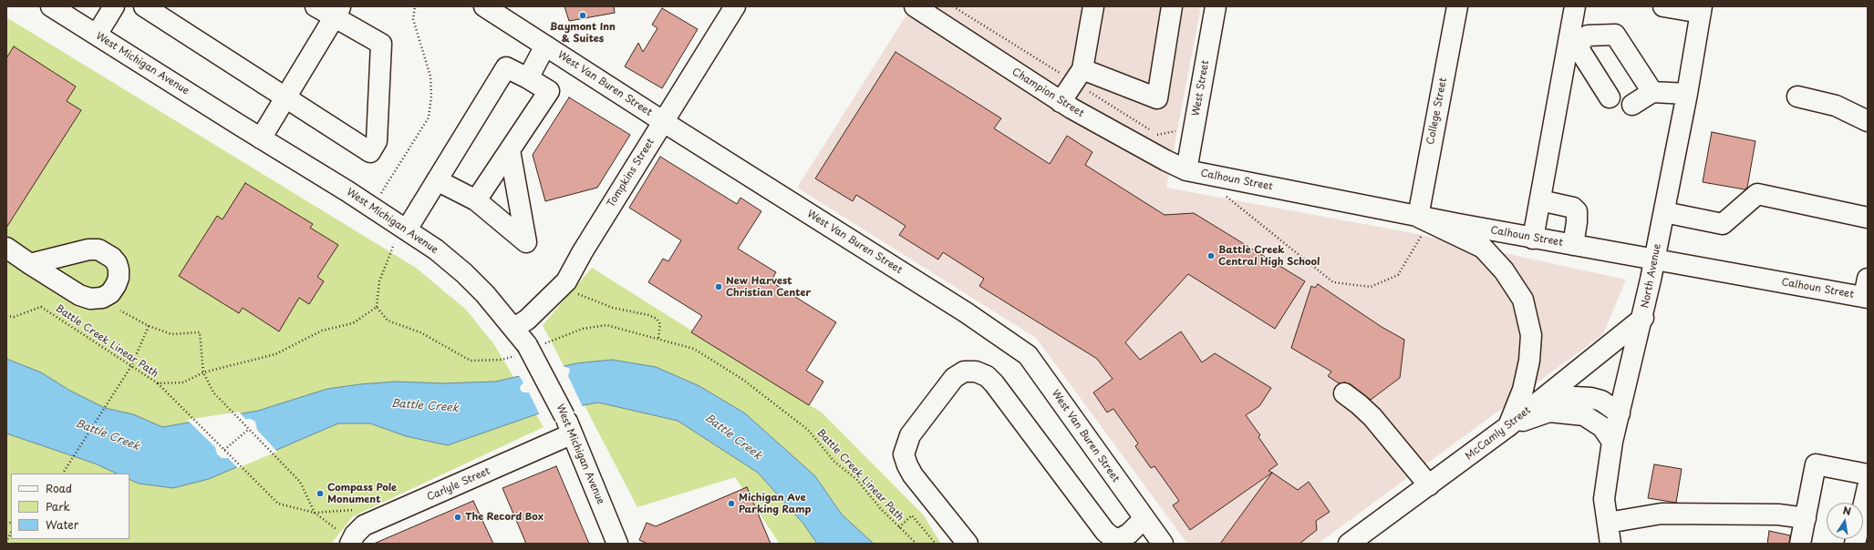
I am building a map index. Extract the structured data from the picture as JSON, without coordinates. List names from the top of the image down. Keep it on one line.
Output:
{"streets":{"street":["West Michigan Avenue","West Van Buren Street","West Street","Champion Street","College Street","Tompkins Street","Calhoun Street","North Avenue","McCamly Street","Carlyle Street"],"path":["Battle Creek Linear Path"]},"crossings":[["West Michigan Avenue","Tompkins Street"],["West Michigan Avenue","Battle Creek Linear Path"],["West Michigan Avenue","Carlyle Street"],["West Van Buren Street","Tompkins Street"],["West Street","Champion Street"],["West Street","Calhoun Street"],["Champion Street","Calhoun Street"],["College Street","Calhoun Street"],["Calhoun Street","North Avenue"],["North Avenue","McCamly Street"]],"water":["Battle Creek"],"places":["Baymont Inn & Suites","Battle Creek Central High School","New Harvest Christian Center","Compass Pole Monument","Michigan Ave Parking Ramp","The Record Box"],"legend":["Road","Park","Water"],"north":"top"}
